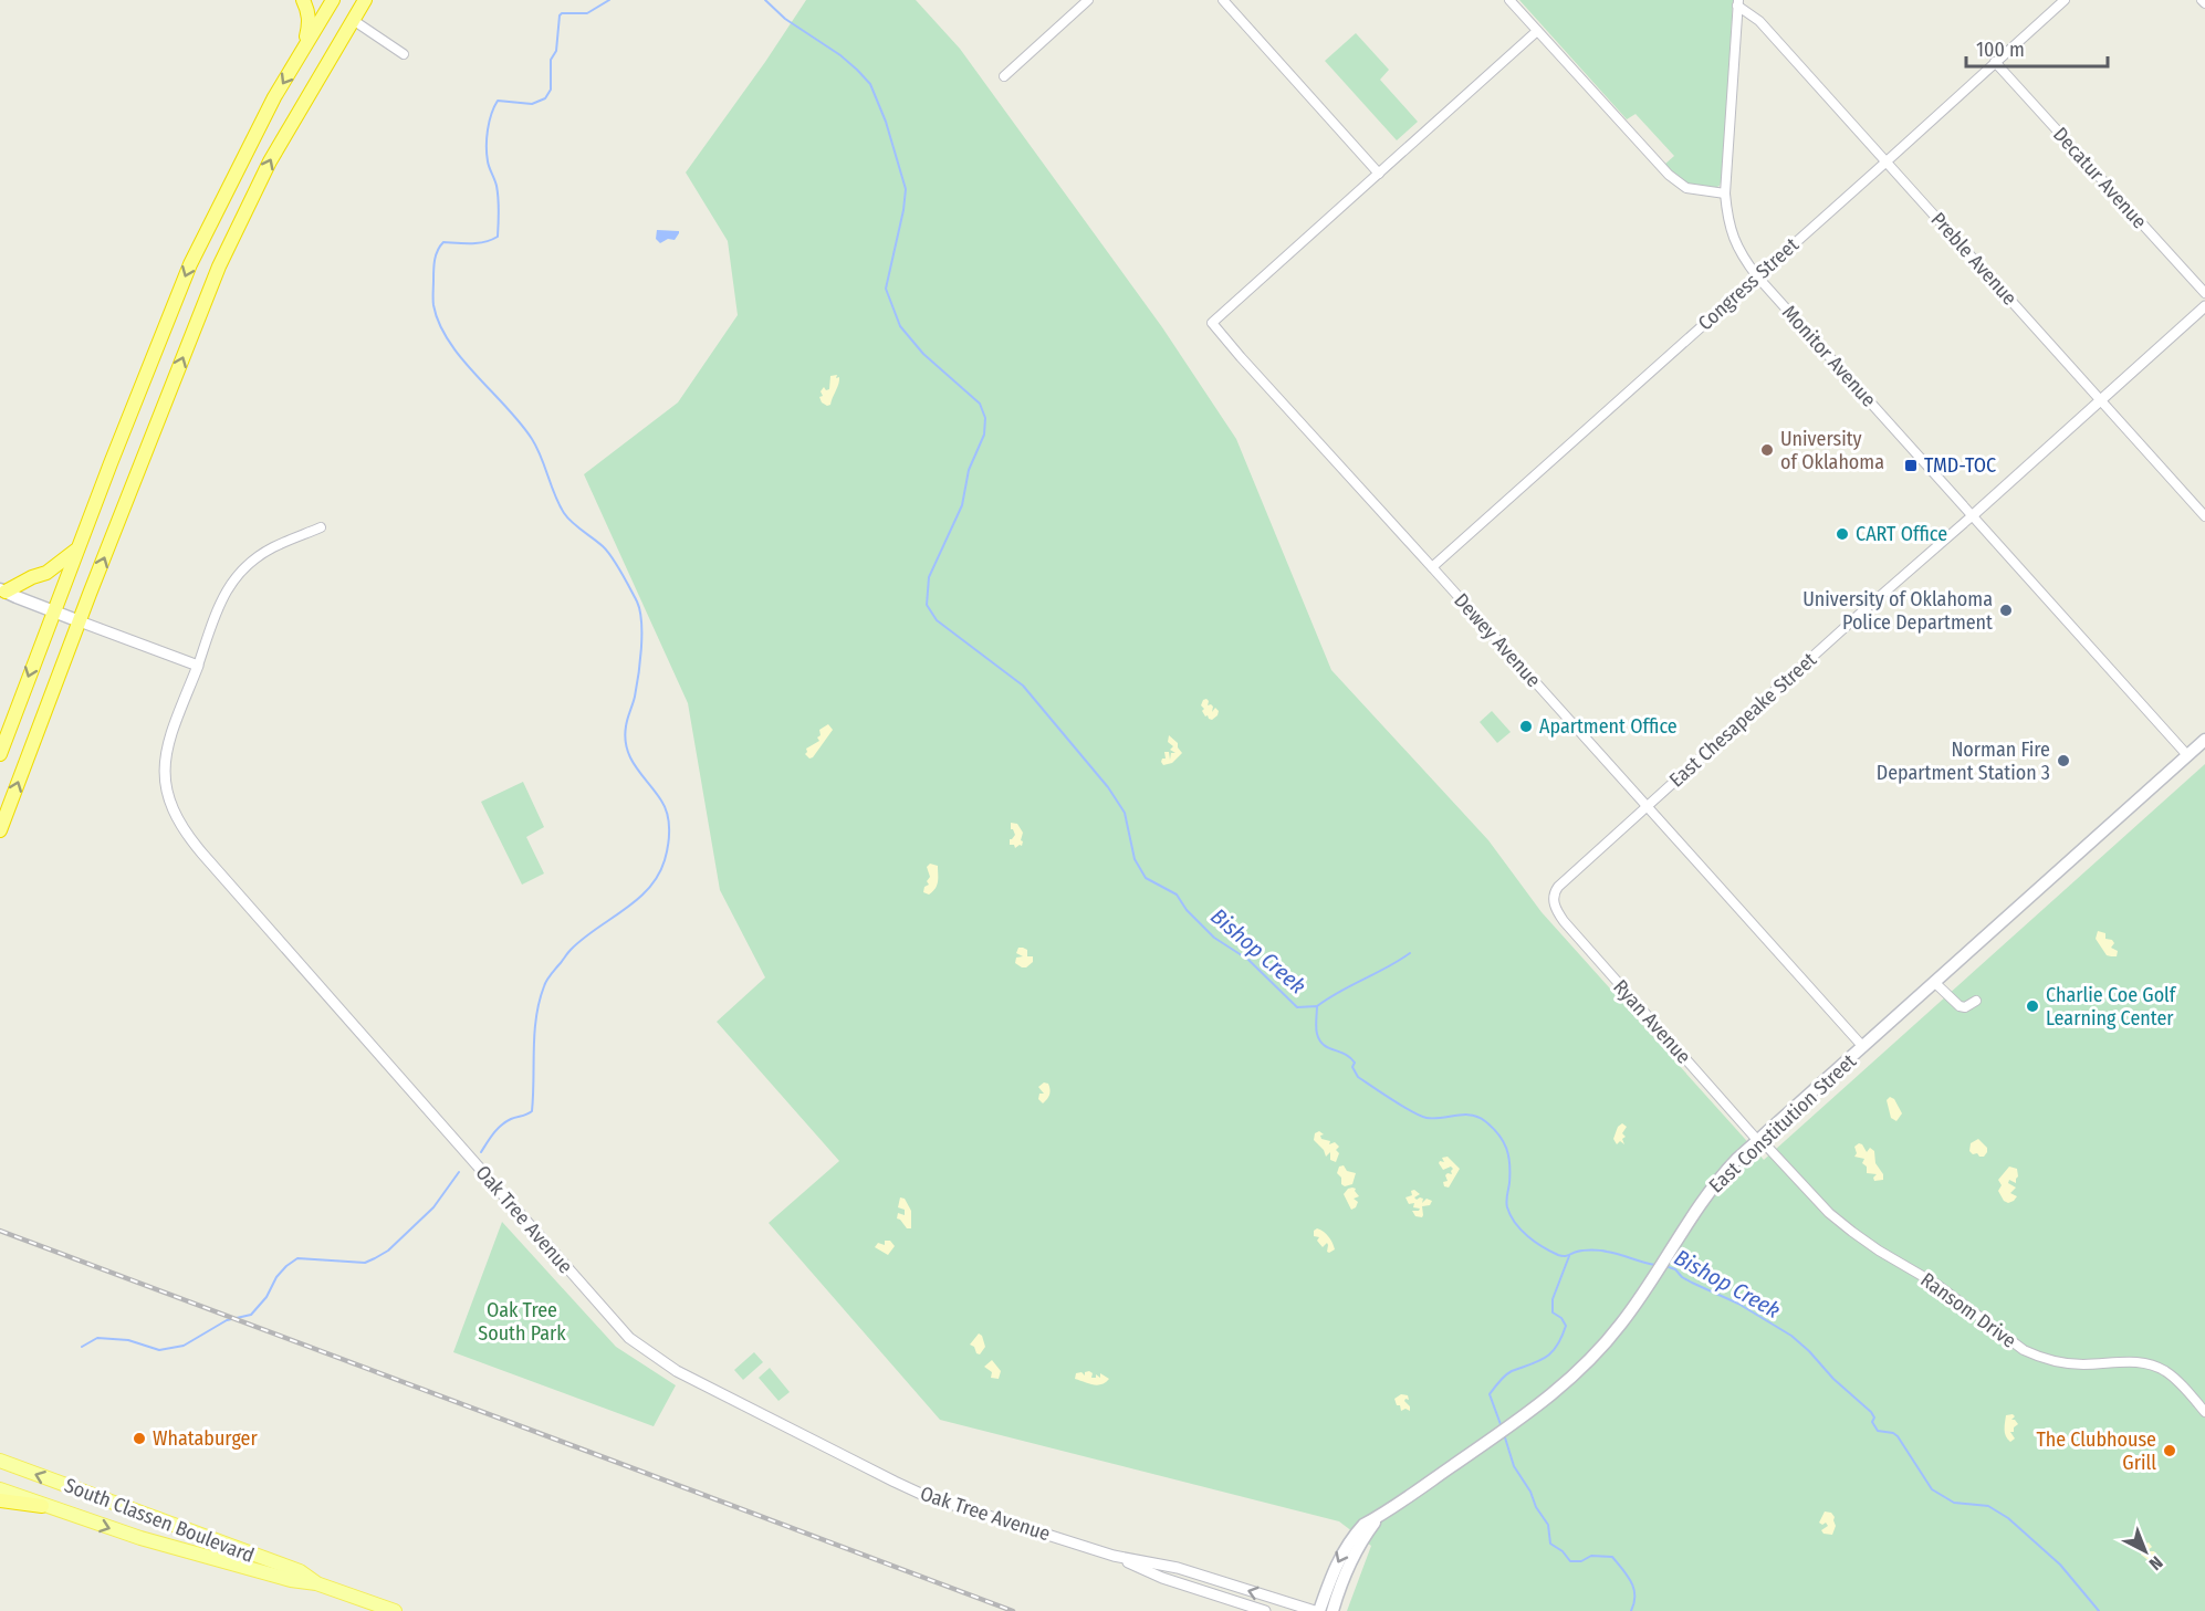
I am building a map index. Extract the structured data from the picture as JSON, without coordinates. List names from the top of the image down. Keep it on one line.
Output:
{"streets":{"main road":["East Constitution Street","South Classen Boulevard"],"street":["Decatur Avenue","Preble Avenue","Congress Street","Monitor Avenue","Dewey Avenue","East Chesapeake Street","Ryan Avenue","Oak Tree Avenue","Ransom Drive"]},"crossings":[["Decatur Avenue","Congress Street"],["Preble Avenue","Congress Street"],["Preble Avenue","Monitor Avenue"],["Preble Avenue","East Chesapeake Street"],["Congress Street","Monitor Avenue"],["Congress Street","Dewey Avenue"],["Monitor Avenue","East Chesapeake Street"],["Monitor Avenue","East Constitution Street"],["Dewey Avenue","East Chesapeake Street"],["Dewey Avenue","East Constitution Street"],["East Chesapeake Street","Ryan Avenue"],["Ryan Avenue","East Constitution Street"],["Ryan Avenue","Ransom Drive"],["East Constitution Street","Oak Tree Avenue"],["East Constitution Street","Ransom Drive"]],"water":["Bishop Creek"],"parks":["Oak Tree South Park"],"places":{"other":["University of Oklahoma","CART Office","University of Oklahoma Police Department","Apartment Office","Norman Fire Department Station 3","Charlie Coe Golf Learning Center","Whataburger","The Clubhouse Grill"],"transit":["TMD-TOC"]},"scale_bar":"100 m","north":"bottom right"}
